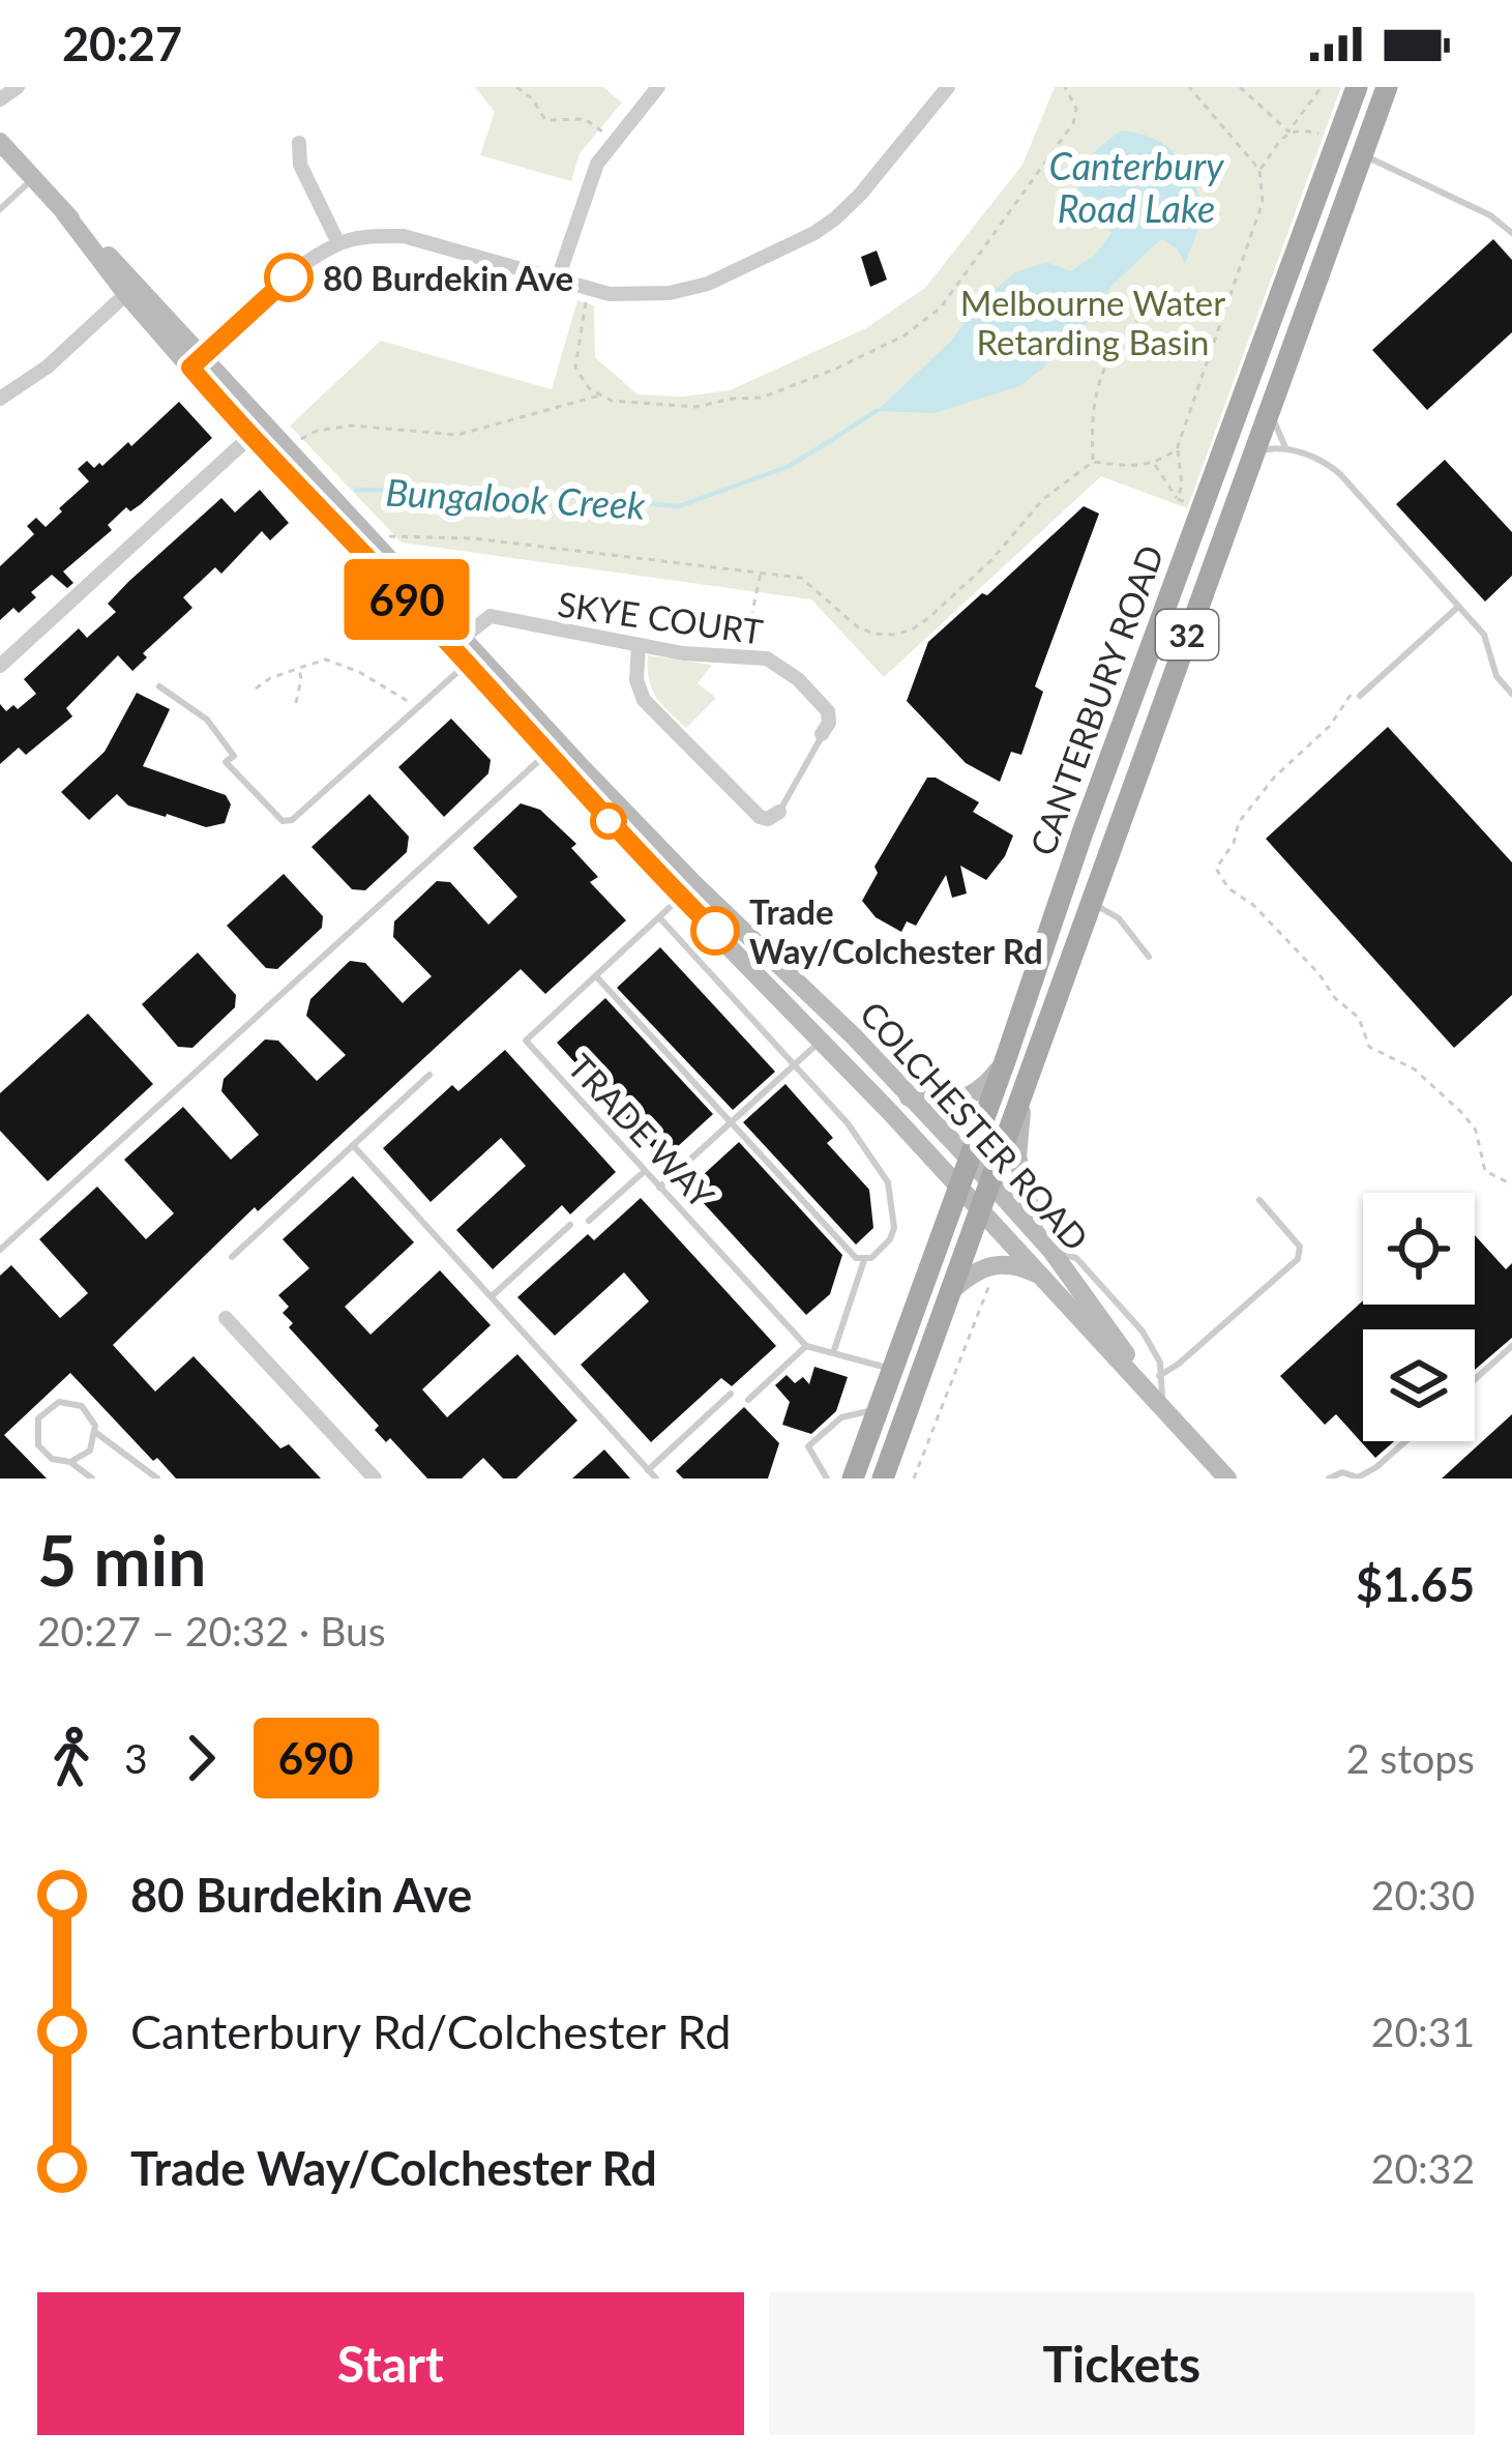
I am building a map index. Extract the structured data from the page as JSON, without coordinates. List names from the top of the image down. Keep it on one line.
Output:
{"streets":{"main road":["32","CANTERBURY ROAD","COLCHESTER ROAD"],"street":["SKYE COURT"],"lane":["TRADE WAY"]},"crossings":[["SKYE COURT","COLCHESTER ROAD"],["CANTERBURY ROAD","COLCHESTER ROAD"],["COLCHESTER ROAD","TRADE WAY"]],"water":["Canterbury Road Lake","Bungalook Creek"],"parks":["Melbourne Water Retarding Basin"],"places":["80 Burdekin Ave","Trade Way/Colchester Rd"],"lines":["bus line 690"],"page":{"status":"20:27","on_map":"690","heading":["5 min","20:27 – 20:32 · Bus","$1.65"],"legs":["3","690","2 stops"],"list":[{"name":"80 Burdekin Ave","value":"20:30"},{"name":"Canterbury Rd/Colchester Rd","value":"20:31"},{"name":"Trade Way/Colchester Rd","value":"20:32"}],"buttons":["Start","Tickets"]}}
